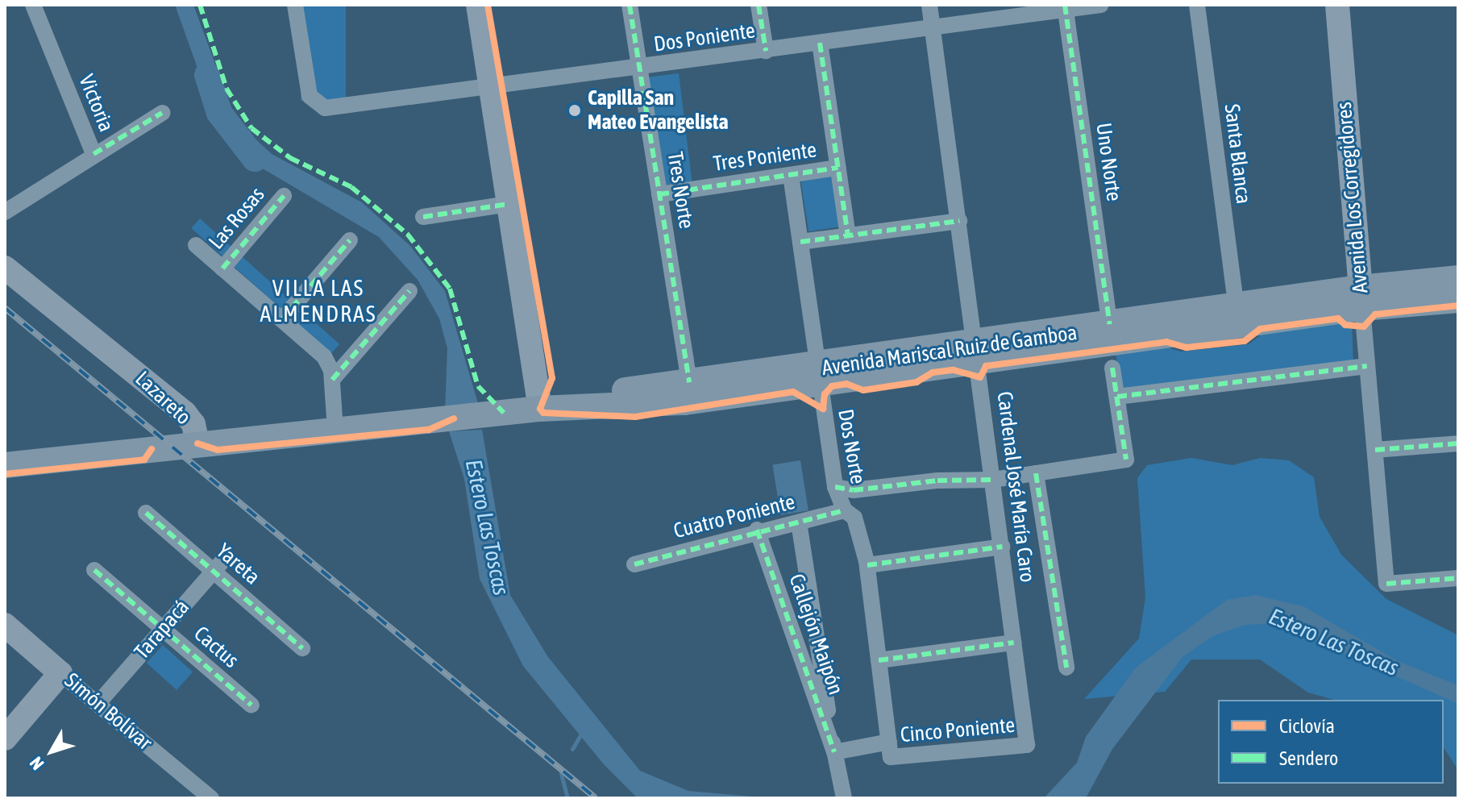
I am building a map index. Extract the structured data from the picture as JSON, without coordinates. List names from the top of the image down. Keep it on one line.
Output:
{"streets":{"main road":["Avenida Mariscal Ruiz de Gamboa"],"street":["Dos Poniente","Victoria","Santa Blanca","Tres Poniente","Uno Norte","Tres Norte","Avenida Los Corregidores","Las Rosas","Lazareto","Dos Norte","Cardenal José María Caro","Cuatro Poniente","Yareta","Tarapacá","Callejón Maipón","Cactus","Simón Bolívar","Cinco Poniente"]},"crossings":[["Dos Poniente","Uno Norte"],["Dos Poniente","Tres Norte"],["Dos Poniente","Cardenal José María Caro"],["Santa Blanca","Avenida Mariscal Ruiz de Gamboa"],["Tres Poniente","Tres Norte"],["Tres Poniente","Dos Norte"],["Uno Norte","Avenida Mariscal Ruiz de Gamboa"],["Tres Norte","Avenida Mariscal Ruiz de Gamboa"],["Avenida Los Corregidores","Avenida Mariscal Ruiz de Gamboa"],["Avenida Mariscal Ruiz de Gamboa","Lazareto"],["Avenida Mariscal Ruiz de Gamboa","Dos Norte"],["Avenida Mariscal Ruiz de Gamboa","Cardenal José María Caro"],["Dos Norte","Cuatro Poniente"],["Dos Norte","Cinco Poniente"],["Cardenal José María Caro","Cinco Poniente"],["Cuatro Poniente","Callejón Maipón"],["Yareta","Tarapacá"],["Tarapacá","Cactus"],["Tarapacá","Simón Bolívar"],["Callejón Maipón","Cinco Poniente"]],"districts":["VILLA LAS ALMENDRAS"],"water":["Estero Las Toscas"],"places":["Capilla San Mateo Evangelista"],"legend":["Ciclovía","Sendero"],"north":"bottom left"}
